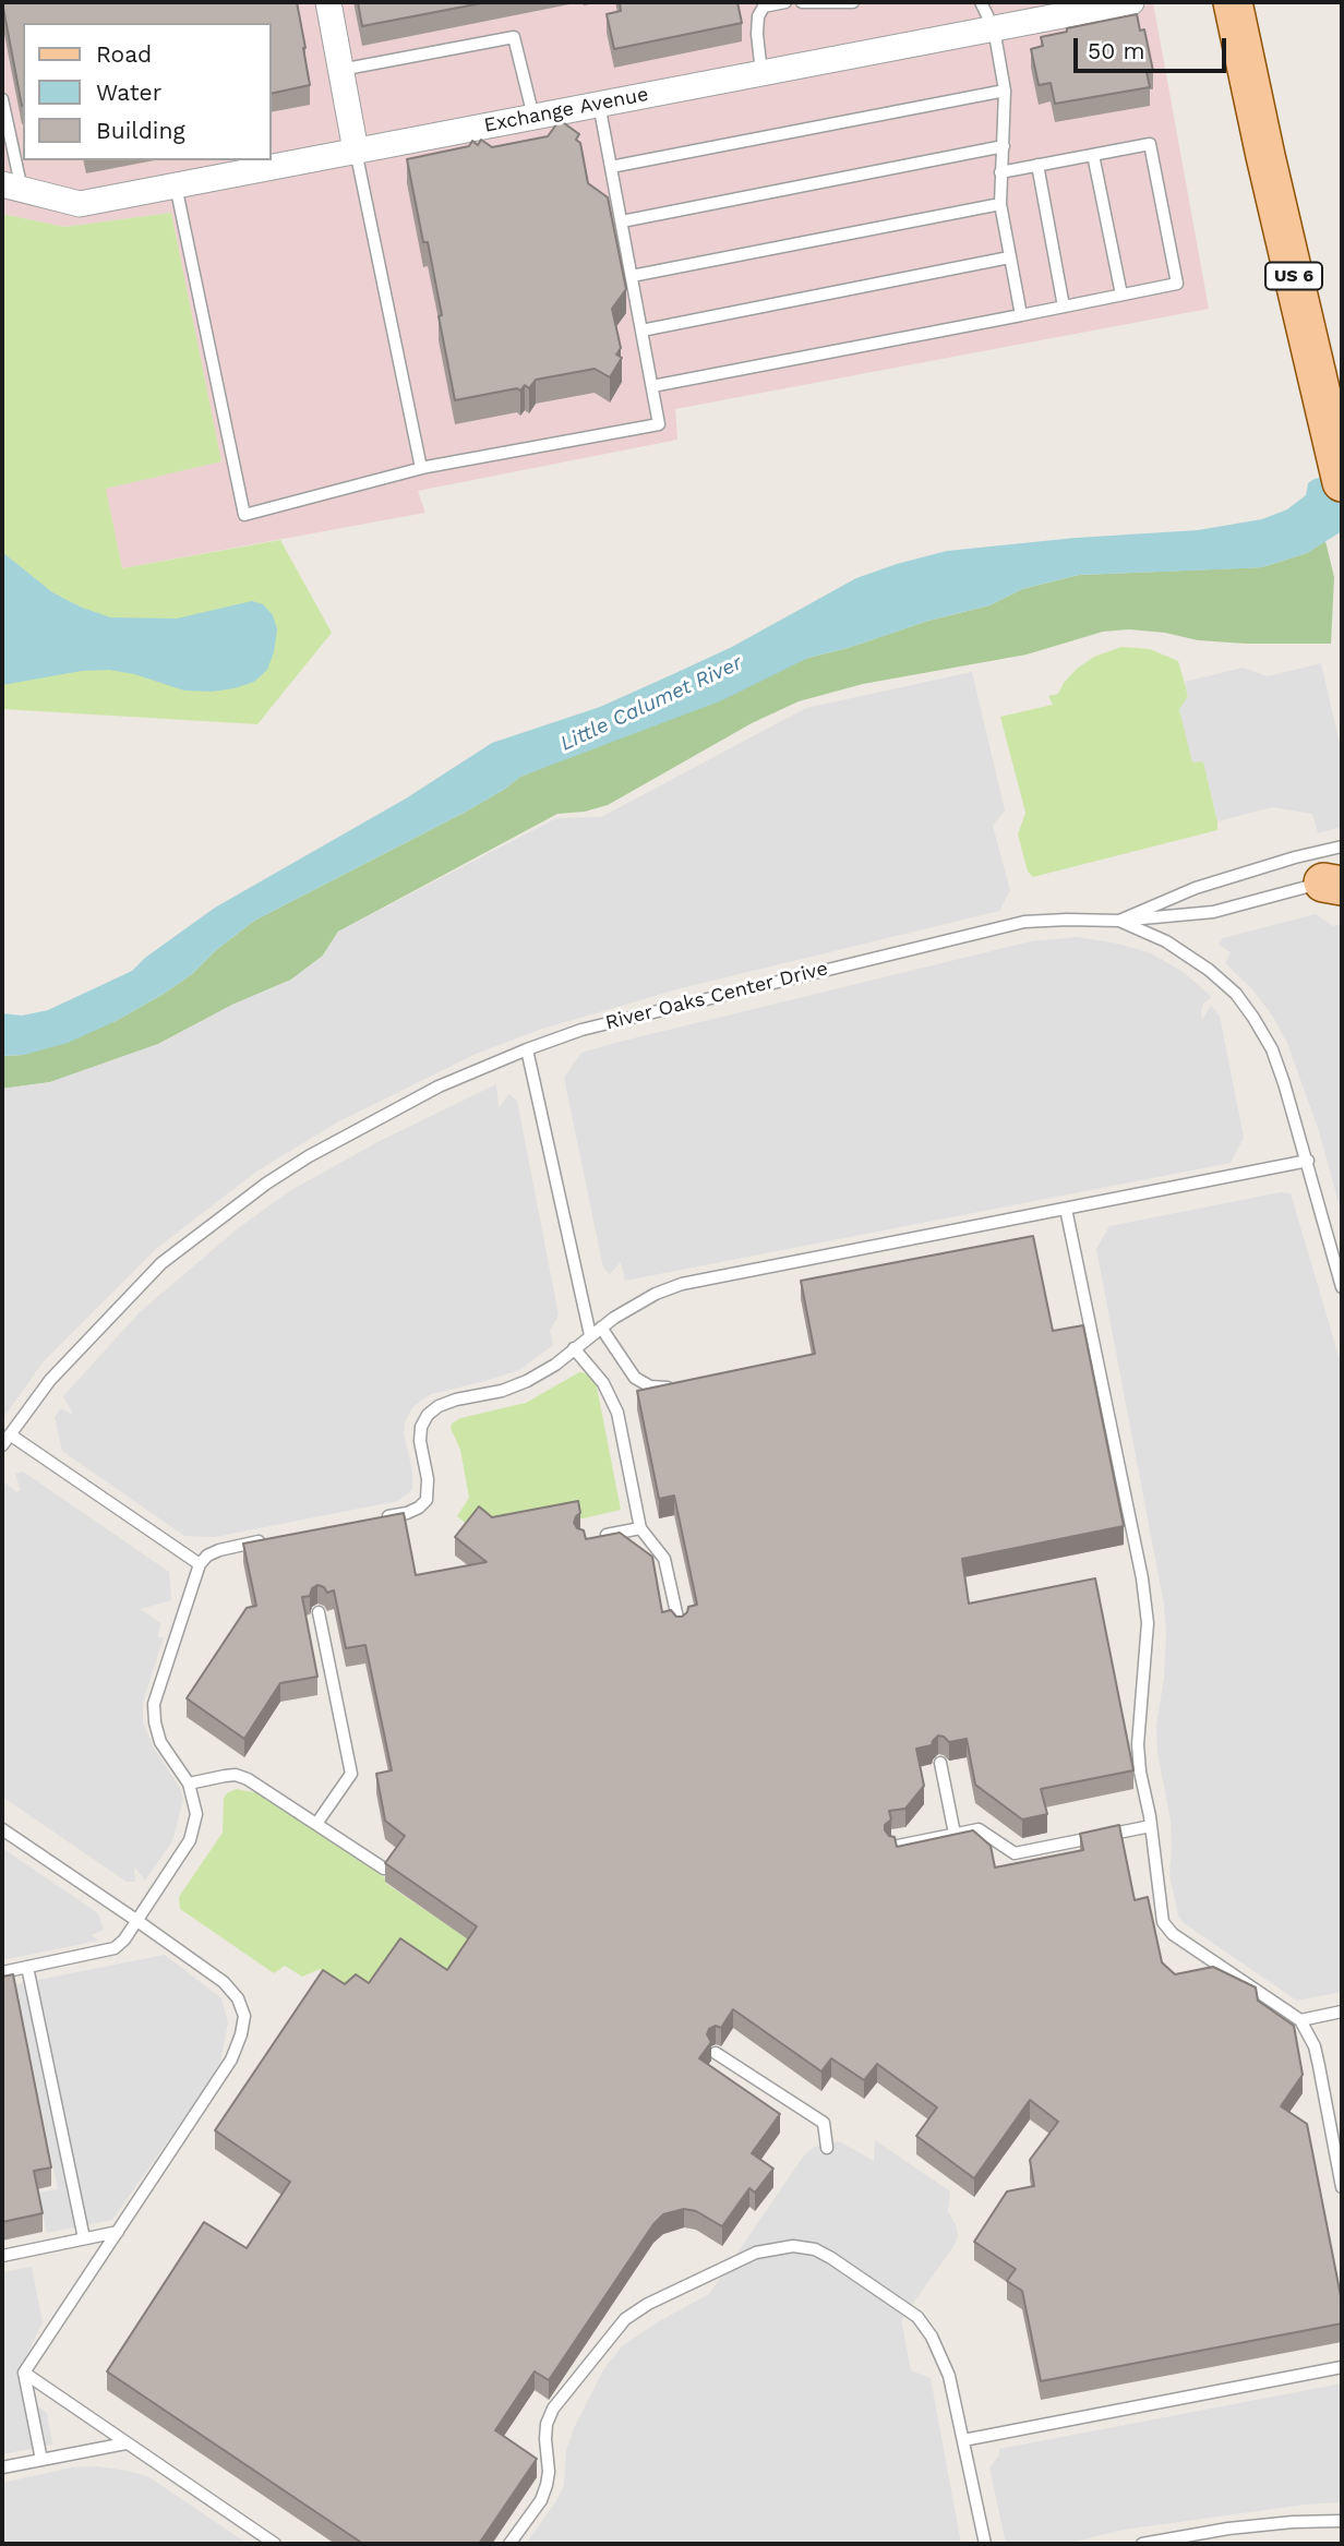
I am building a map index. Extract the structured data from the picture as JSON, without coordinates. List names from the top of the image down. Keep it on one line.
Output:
{"streets":{"main road":["US 6"],"street":["Exchange Avenue"],"lane":["River Oaks Center Drive"]},"water":["Little Calumet River"],"legend":["Road","Water","Building"],"scale_bar":"50 m"}
